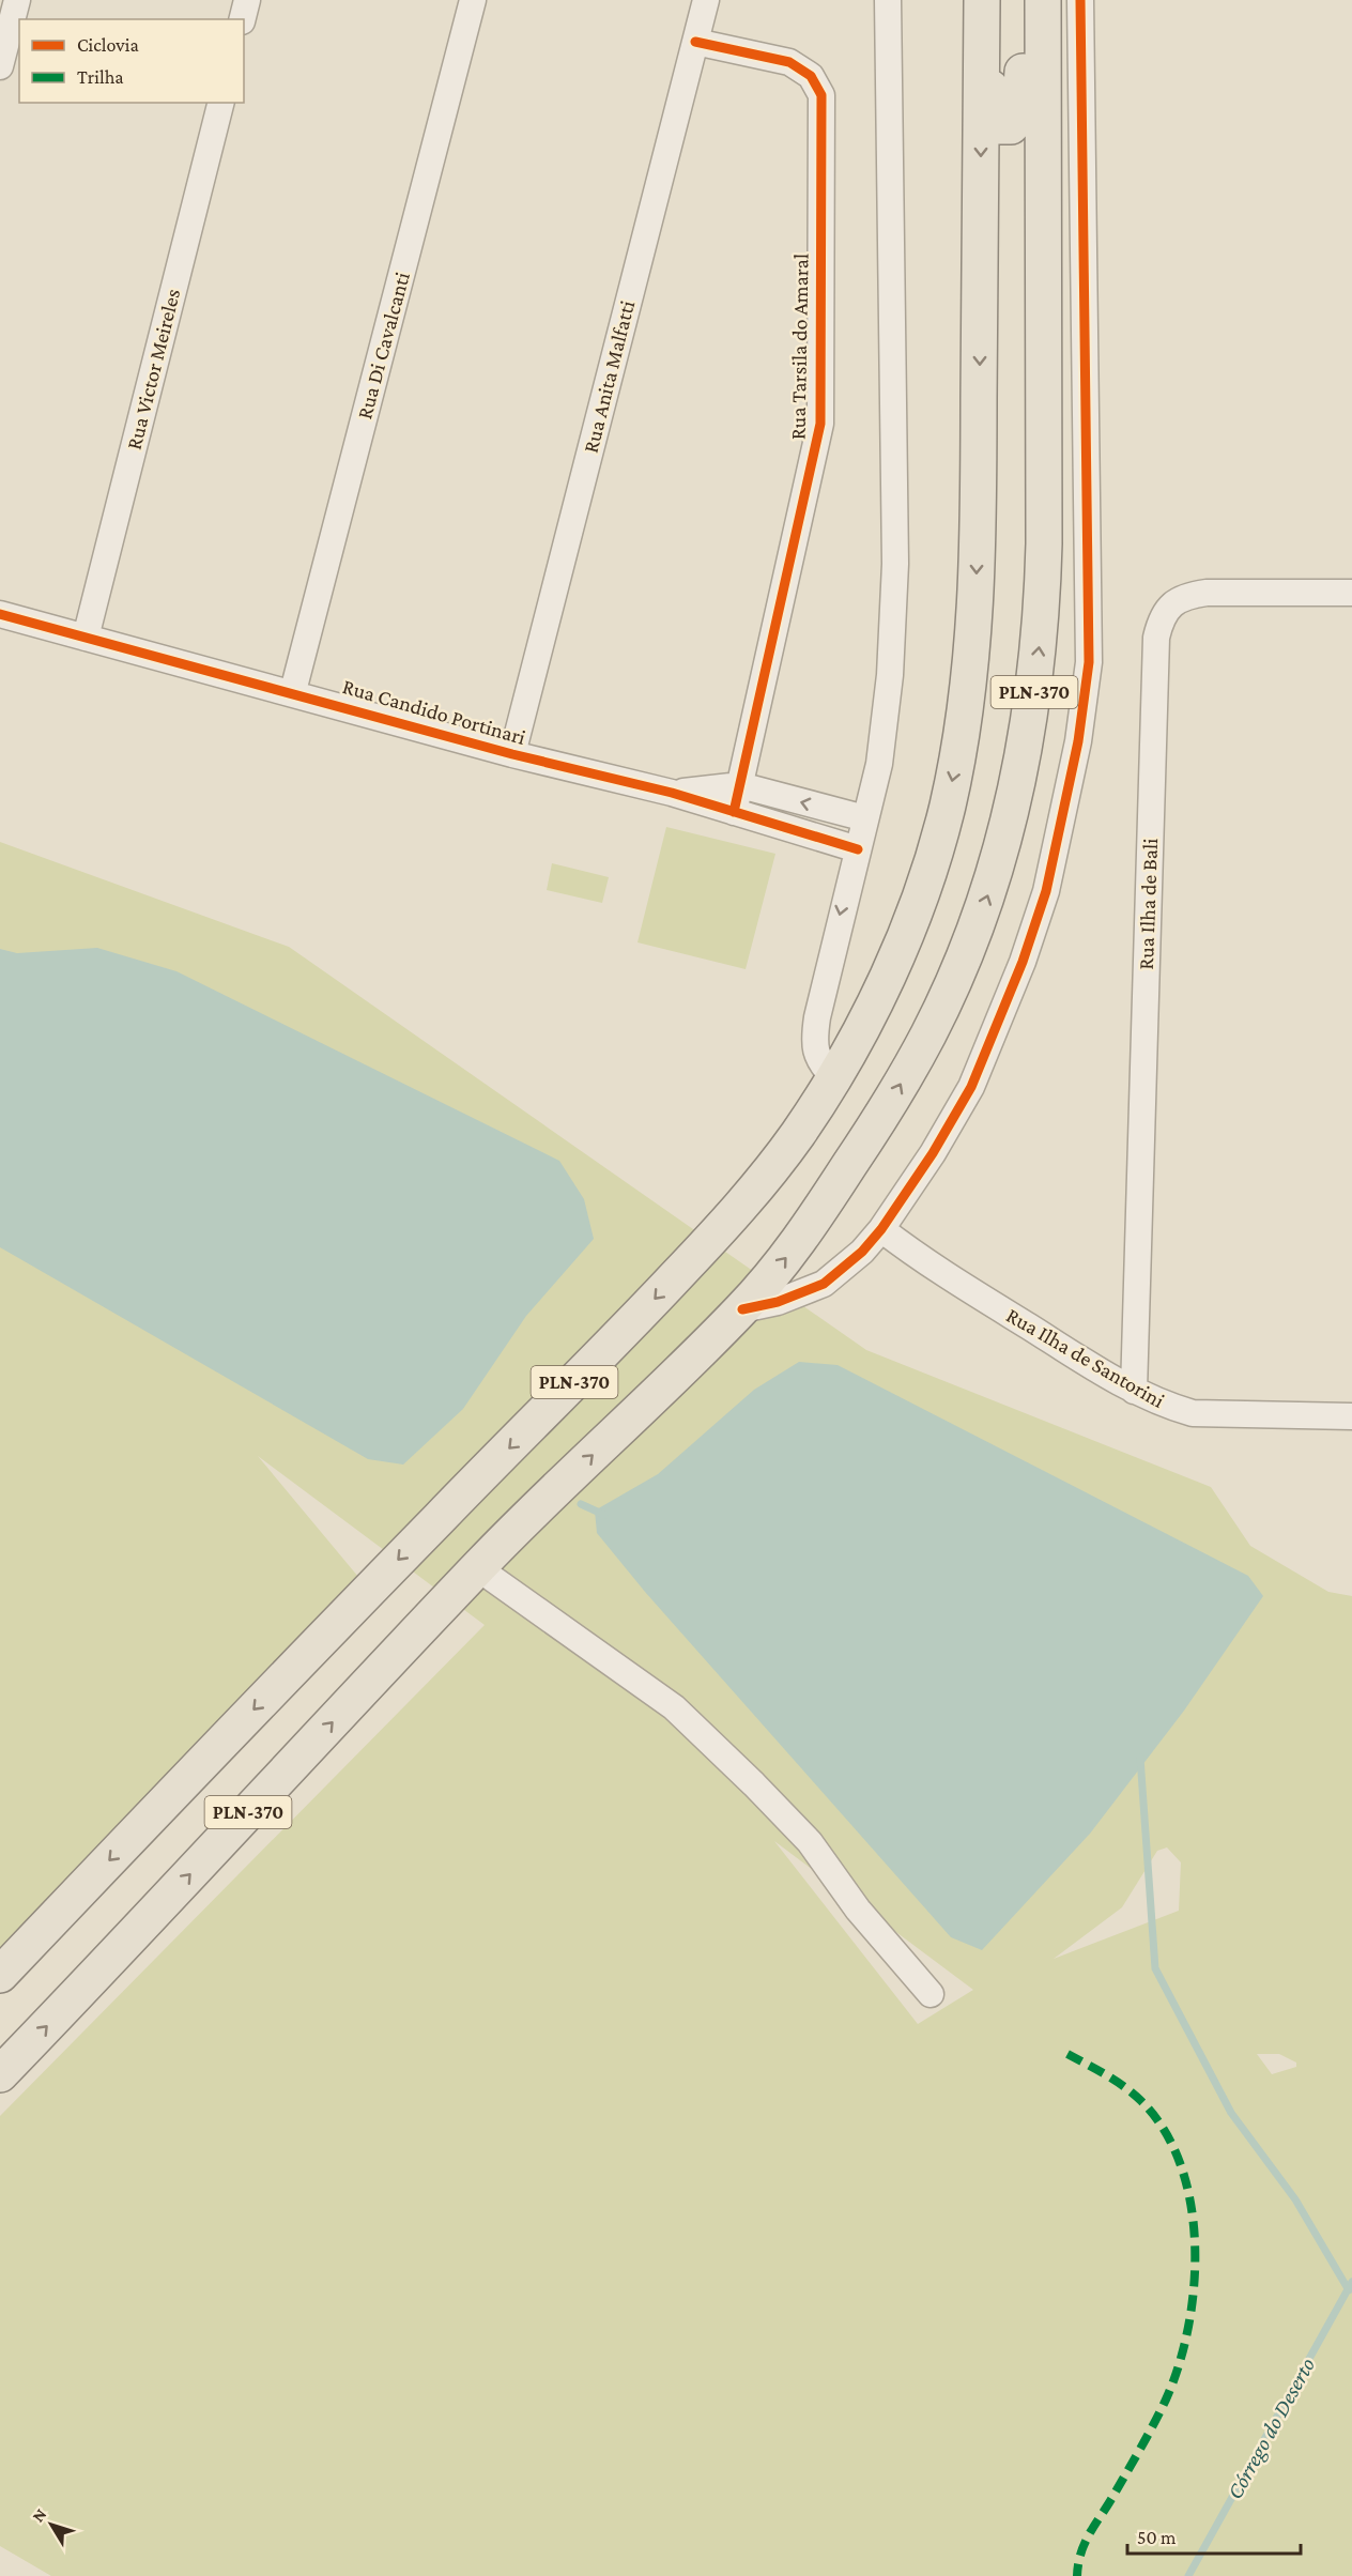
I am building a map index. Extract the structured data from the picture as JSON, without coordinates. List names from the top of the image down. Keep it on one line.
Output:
{"streets":{"main road":["PLN-370"],"street":["Rua Di Cavalcanti","Rua Tarsila do Amaral","Rua Victor Meireles","Rua Anita Malfatti","Rua Candido Portinari","Rua Ilha de Bali","Rua Ilha de Santorini"]},"crossings":[["Rua Di Cavalcanti","Rua Candido Portinari"],["Rua Tarsila do Amaral","Rua Anita Malfatti"],["Rua Tarsila do Amaral","Rua Candido Portinari"],["Rua Victor Meireles","Rua Candido Portinari"],["Rua Anita Malfatti","Rua Candido Portinari"],["Rua Ilha de Bali","Rua Ilha de Santorini"]],"water":["Córrego do Deserto"],"legend":["Ciclovia","Trilha"],"scale_bar":"50 m","north":"top left"}
